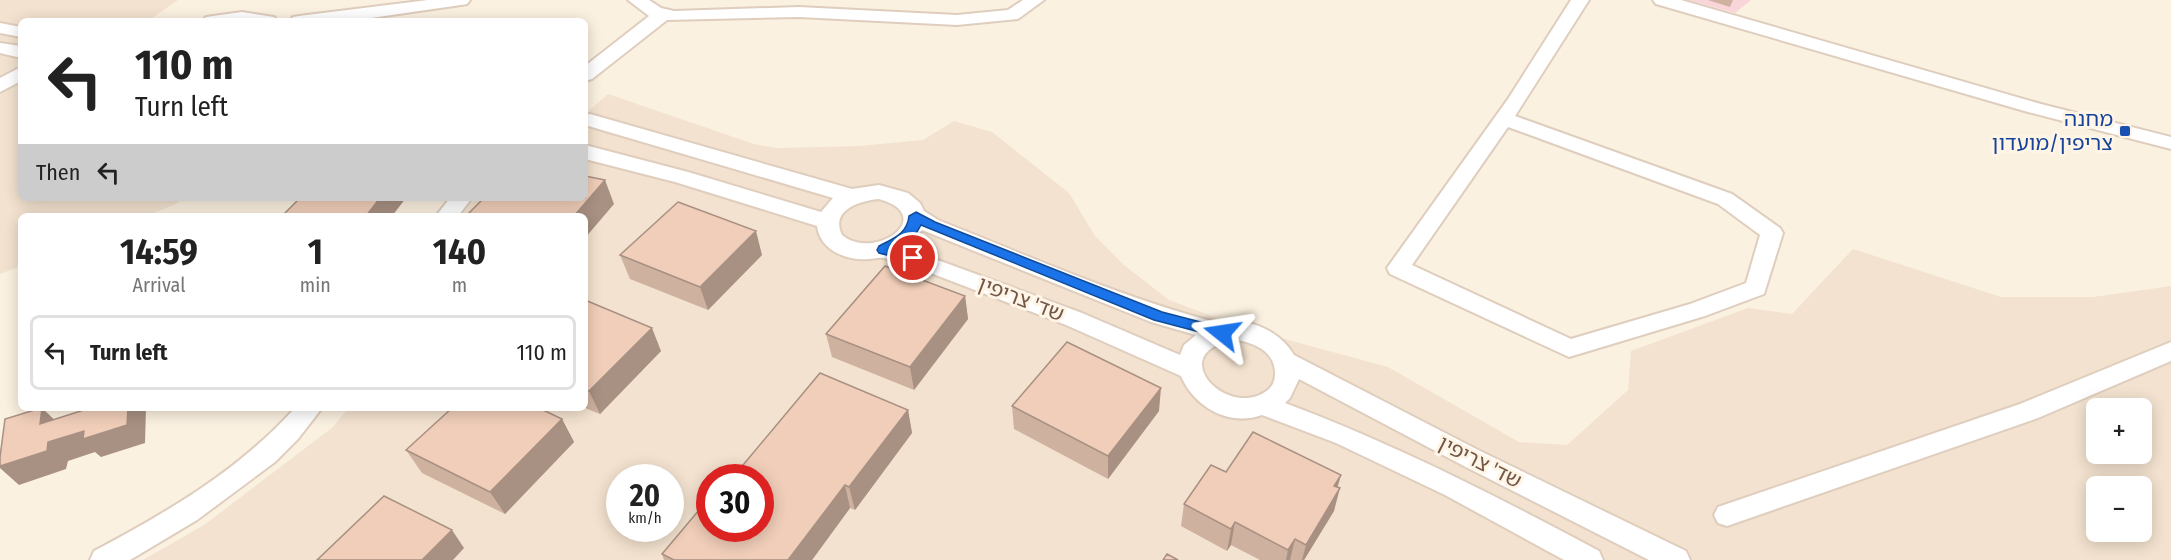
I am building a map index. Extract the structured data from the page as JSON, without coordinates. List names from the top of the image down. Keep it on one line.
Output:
{"streets":{"street":["שד' צריפין"]},"places":{"transit":["מחנה צריפין/מועדון"]},"page":{"turn":["110 m","Turn left"],"then":"Then","eta":["14:59","Arrival","1","min","140","m"],"list":[{"name":"Turn left","value":"110 m"}],"map_buttons":["+","−"],"speed":"20 km/h","limit":"30"}}
